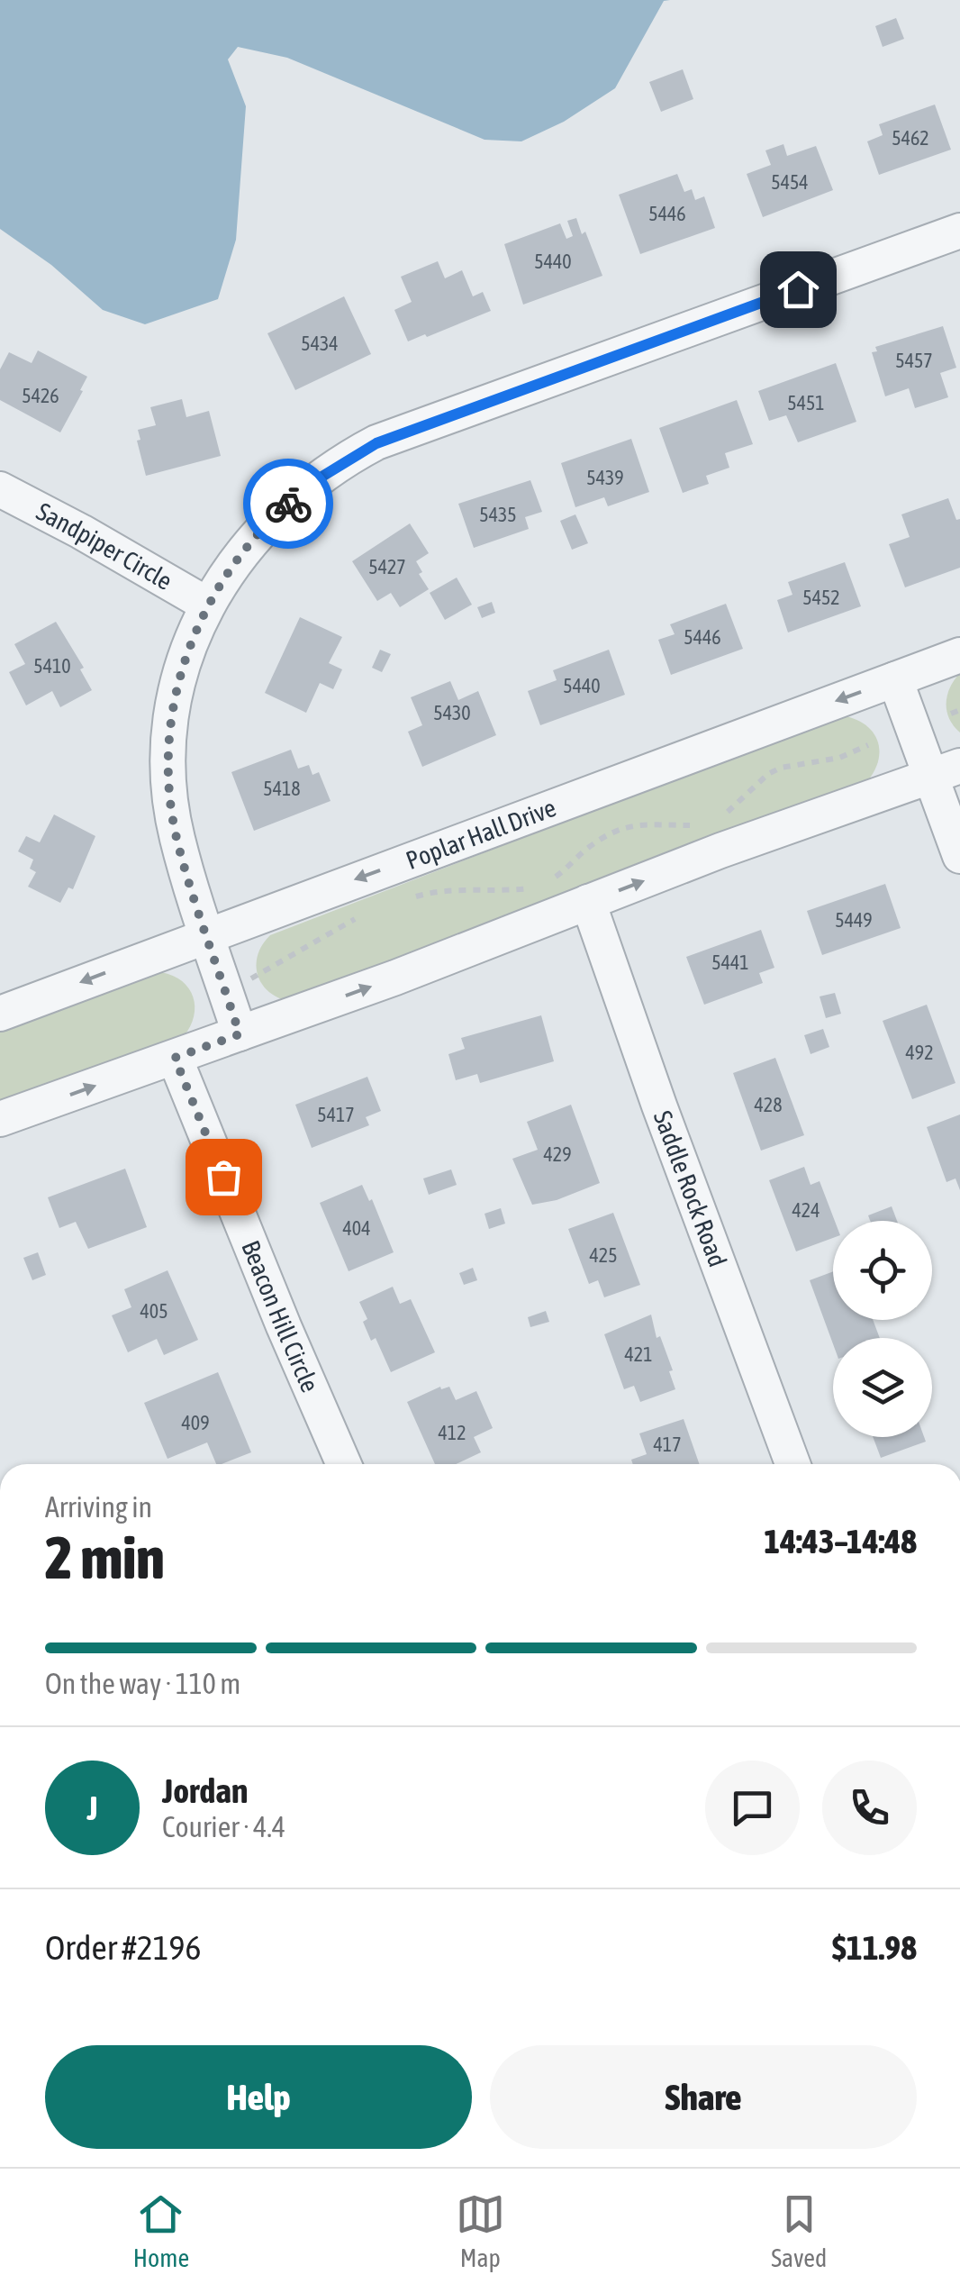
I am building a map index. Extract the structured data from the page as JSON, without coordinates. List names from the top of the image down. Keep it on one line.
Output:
{"streets":{"street":["Sandpiper Circle","Poplar Hall Drive","Saddle Rock Road","Beacon Hill Circle"]},"house_numbers":["5462","5454","5446","5440","5434","5457","5426","5451","5439","5435","5427","5452","5446","5410","5440","5430","5418","5449","5441","492","428","5417","429","424","404","425","405","421","409","412","417"],"page":{"heading":["2 min","Arriving in","14:43–14:48"],"panel":["Jordan","Courier · 4.4","Order #2196","$11.98"],"bar":"On the way · 110 m","round":"J","buttons":["Help","Share"],"tabs":["Home","Map","Saved"]}}
